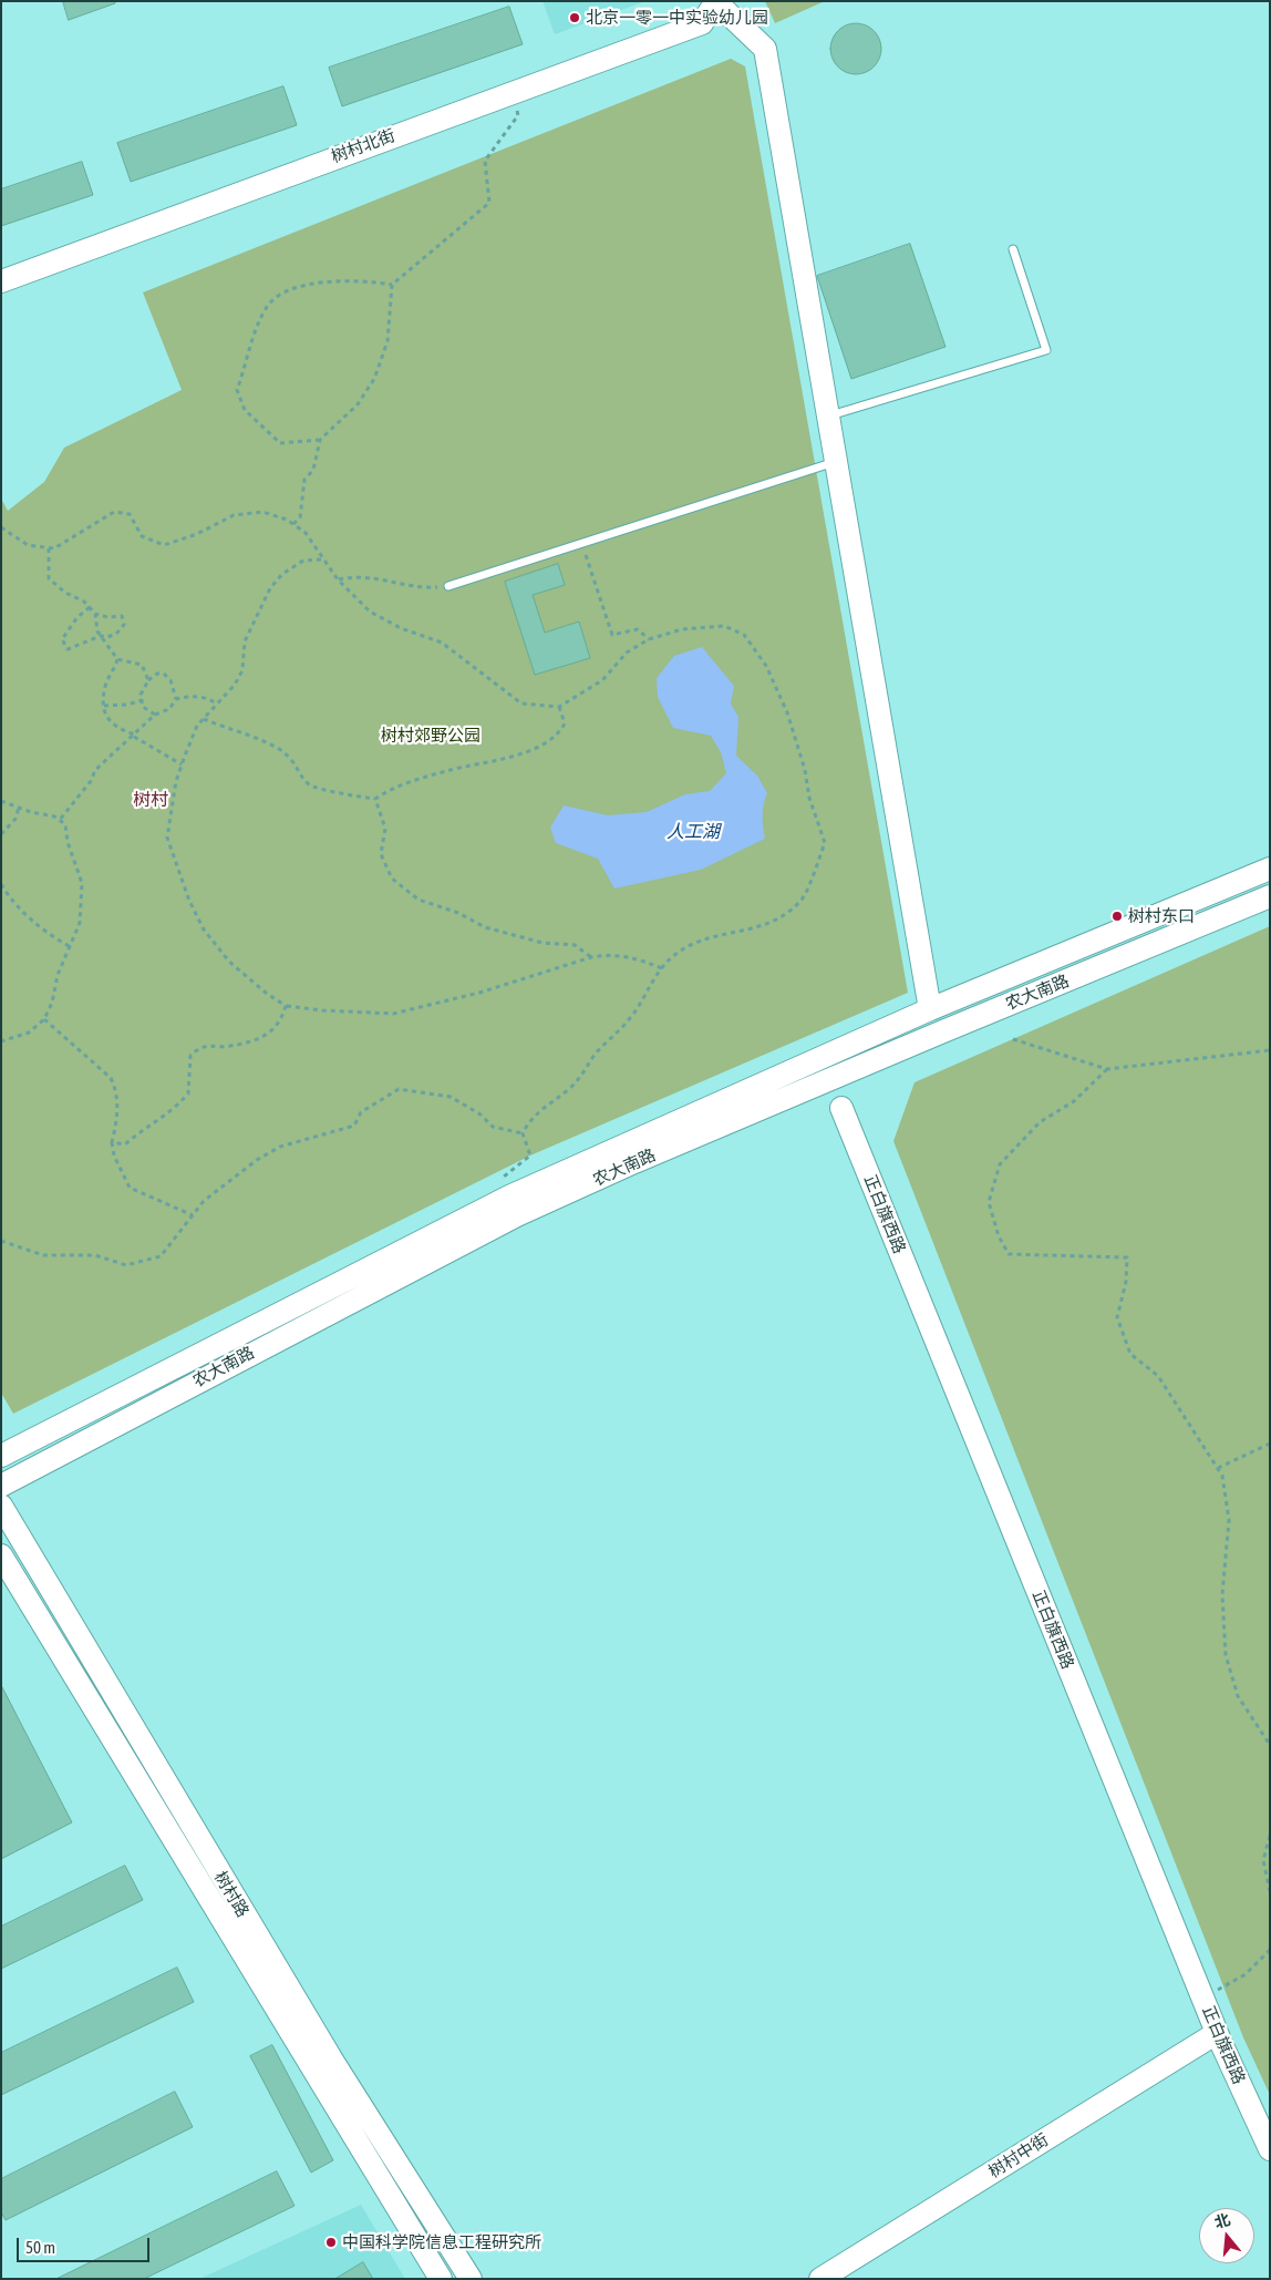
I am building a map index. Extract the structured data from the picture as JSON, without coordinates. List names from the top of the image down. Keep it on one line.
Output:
{"streets":{"main road":["树村北街","农大南路","正白旗西路","树村路","树村中街"]},"crossings":[["正白旗西路","树村中街"]],"districts":["树村"],"water":["人工湖"],"parks":["树村郊野公园"],"places":["北京一零一中实验幼儿园","树村东口","中国科学院信息工程研究所"],"scale_bar":"50 m","north":"top"}
